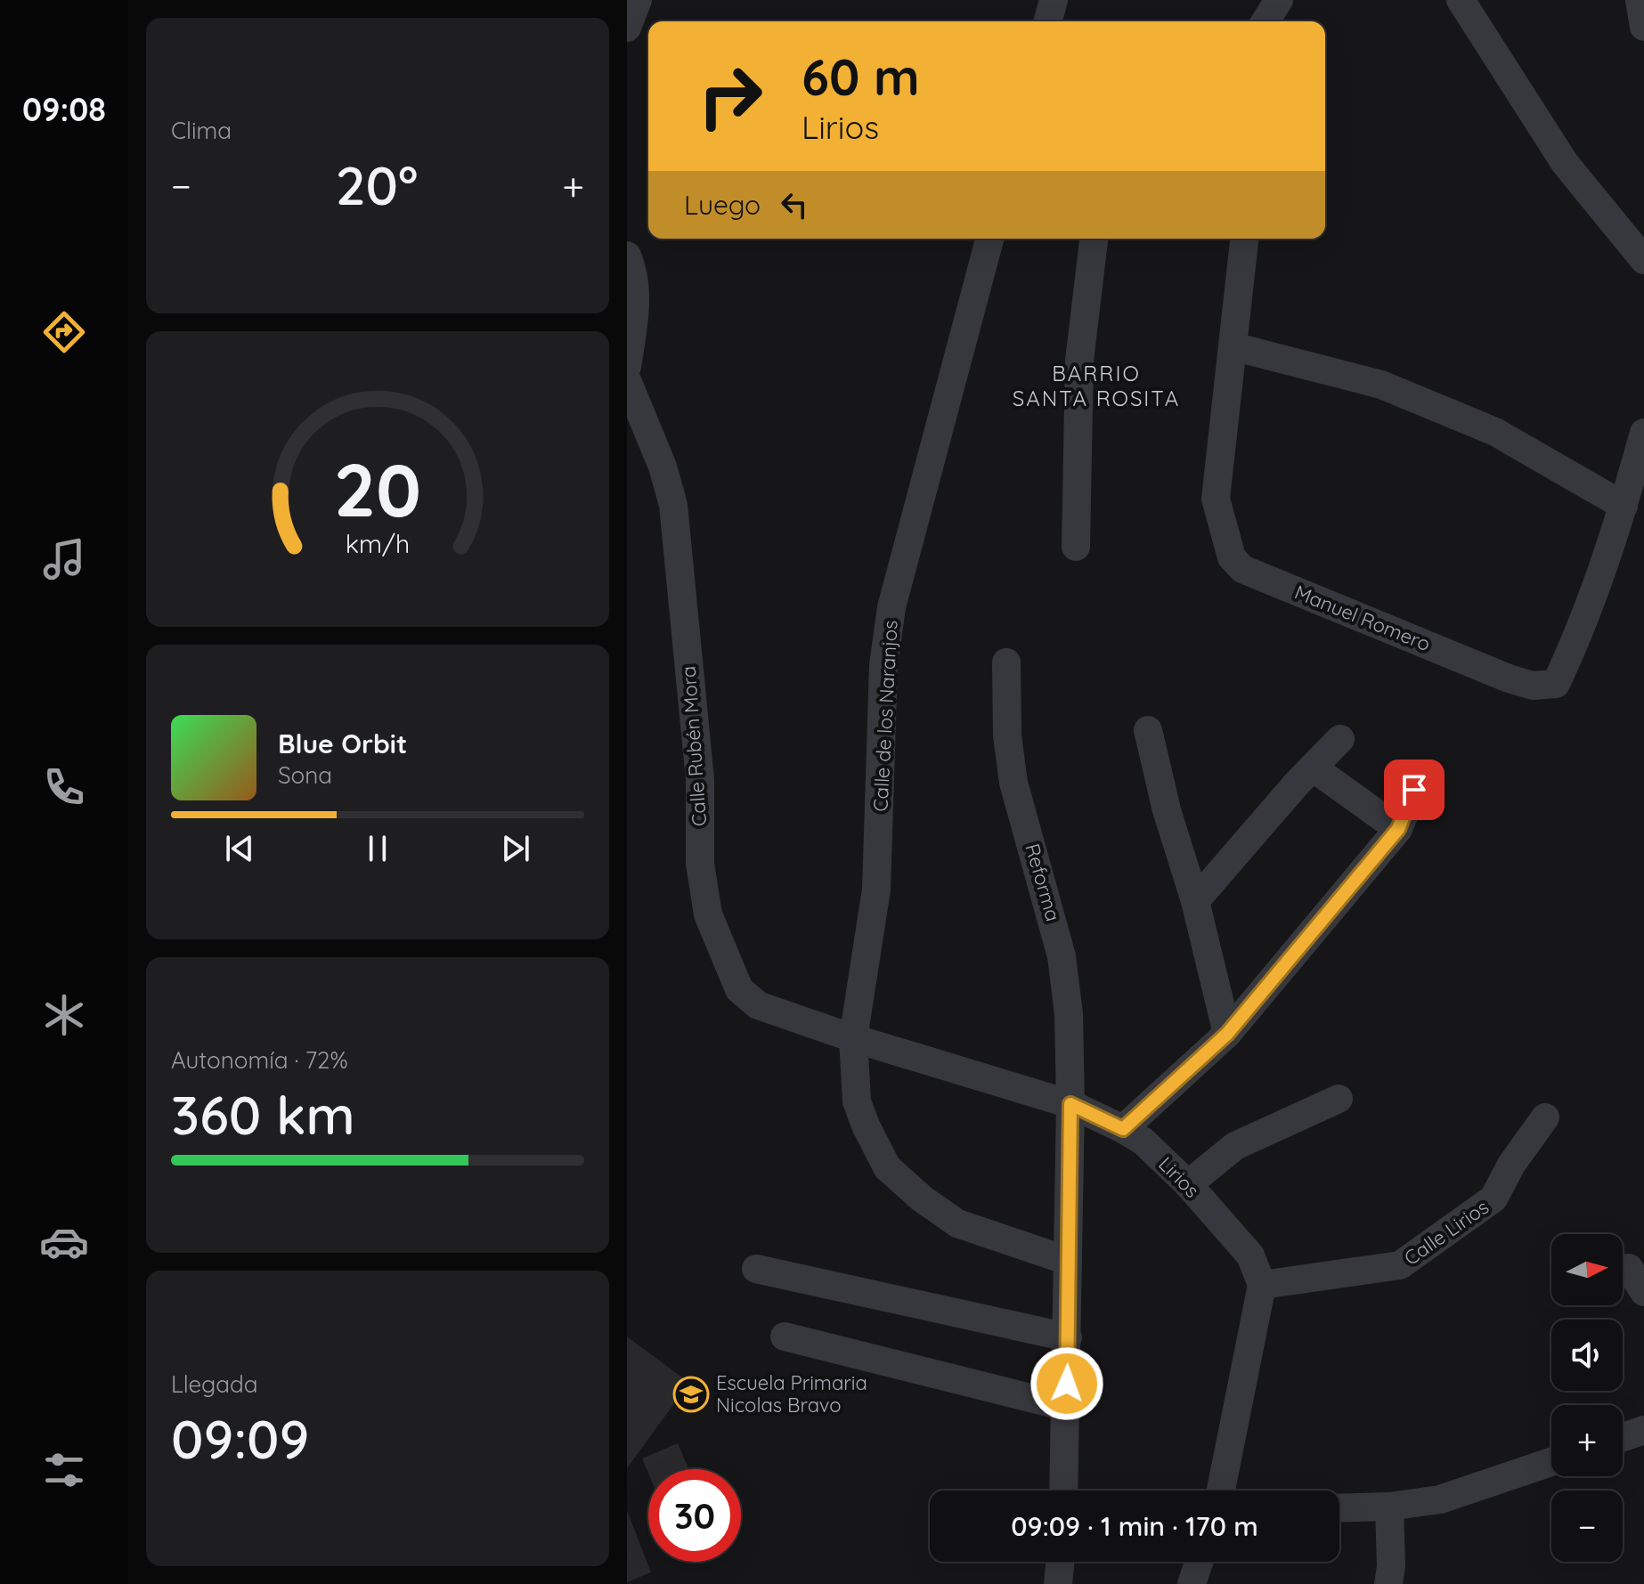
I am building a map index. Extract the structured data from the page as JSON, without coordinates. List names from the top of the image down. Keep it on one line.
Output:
{"streets":{"street":["Manuel Romero","Calle de los Naranjos","Calle Rubén Mora","Reforma","Lirios","Calle Lirios"]},"crossings":[["Calle de los Naranjos","Calle Rubén Mora"],["Calle de los Naranjos","Reforma"],["Calle de los Naranjos","Lirios"],["Calle Rubén Mora","Lirios"],["Reforma","Lirios"],["Lirios","Calle Lirios"]],"districts":["BARRIO SANTA ROSITA"],"places":{"school or university":["Escuela Primaria Nicolas Bravo"]},"north":"right","page":{"tabs":"09:08","tile":["Clima",["Autonomía · 72%","360 km"],["Llegada","09:09"]],"turn":["60 m","Lirios"],"heat":["−","20°","+"],"then":"Luego","song":["Blue Orbit","Sona"],"map_buttons":["+","−"],"limit":"30","trip":"09:09 · 1 min · 170 m","gauge":["20","km/h"]}}
